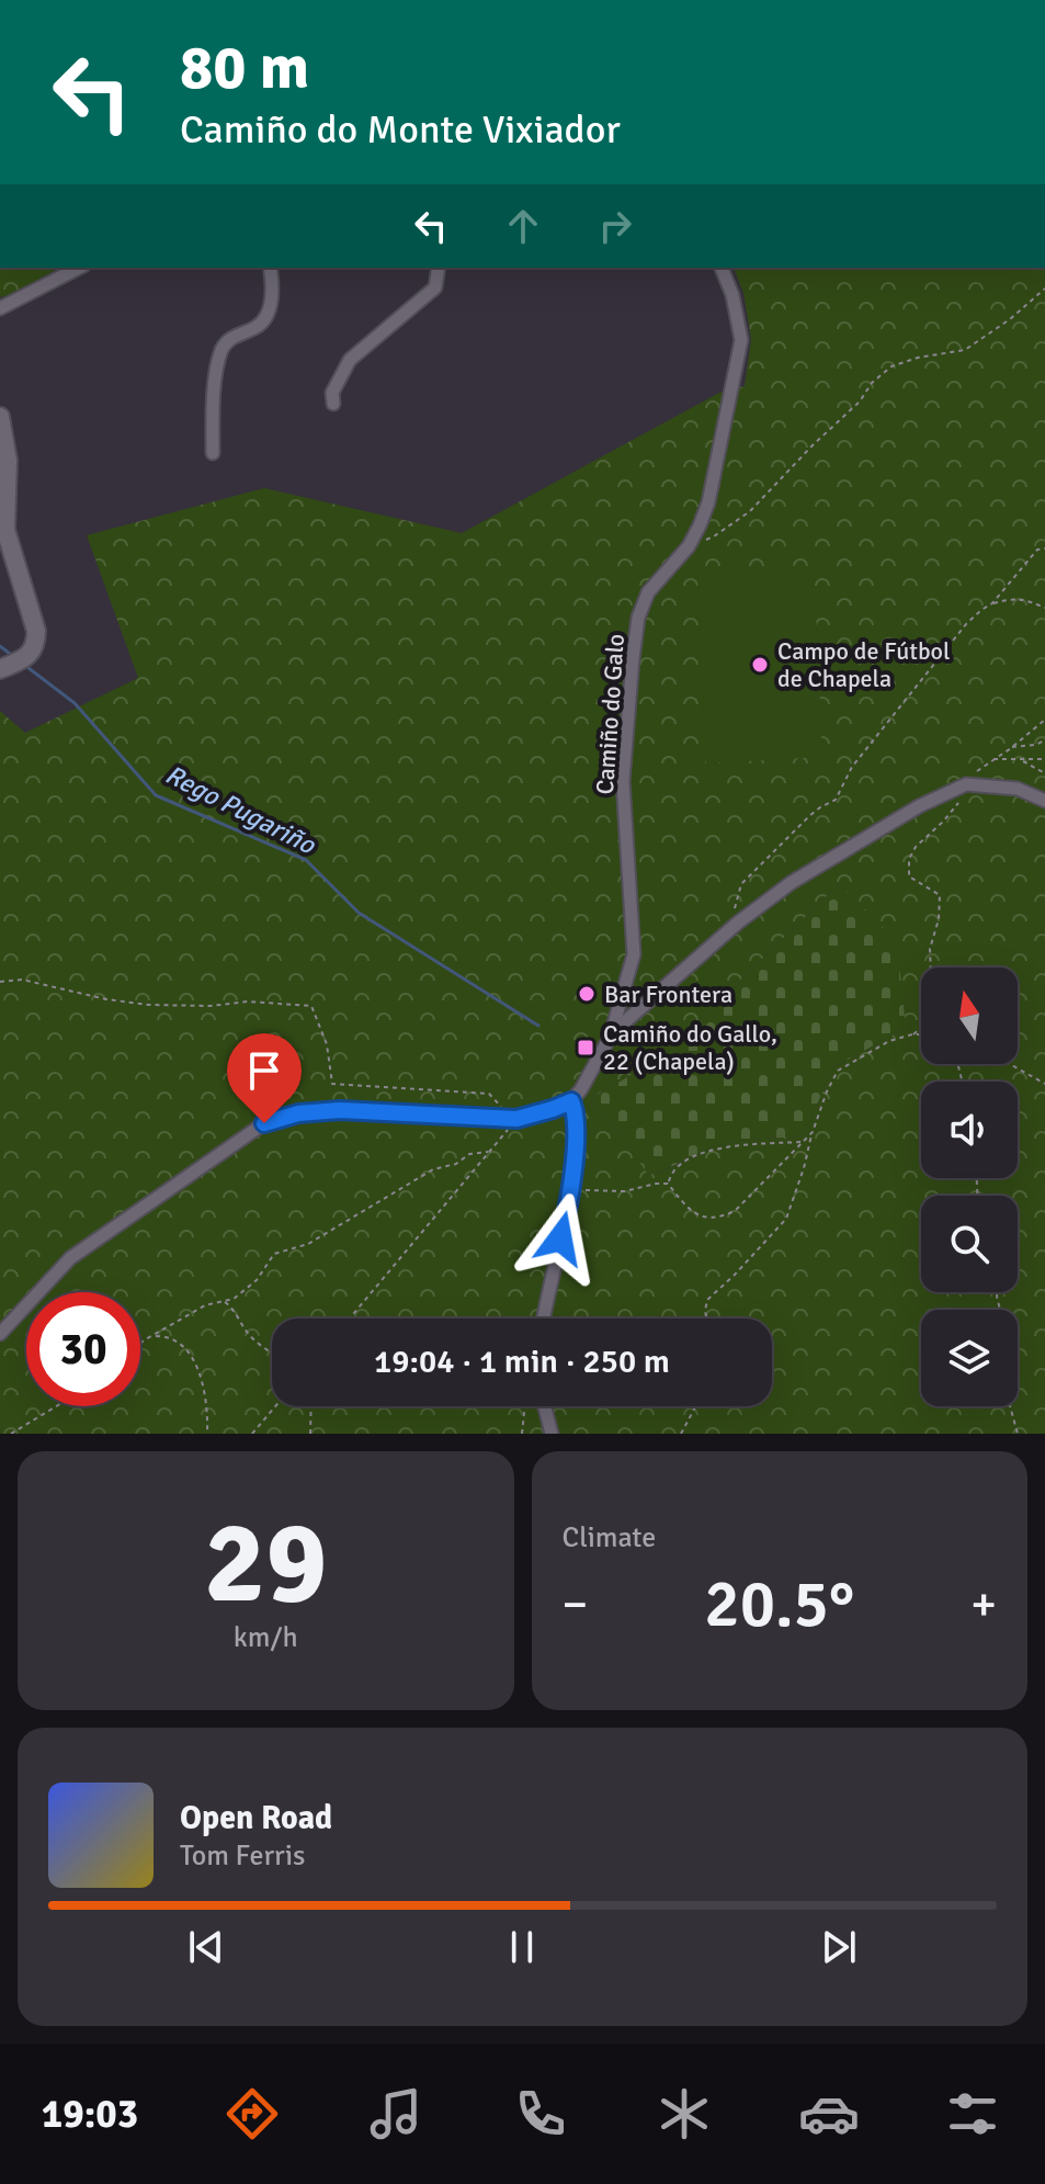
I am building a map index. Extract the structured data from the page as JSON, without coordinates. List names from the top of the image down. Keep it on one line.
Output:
{"streets":{"street":["Camiño do Galo"]},"water":["Rego Pugariño"],"places":{"other":["Campo de Fútbol de Chapela","Bar Frontera"],"transit":["Camiño do Gallo, 22 (Chapela)"]},"north":"top","page":{"turn":["80 m","Camiño do Monte Vixiador"],"limit":"30","trip":"19:04 · 1 min · 250 m","tile":[["29","km/h"],"Climate"],"heat":["−","20.5°","+"],"song":["Open Road","Tom Ferris"],"tabs":"19:03"}}
